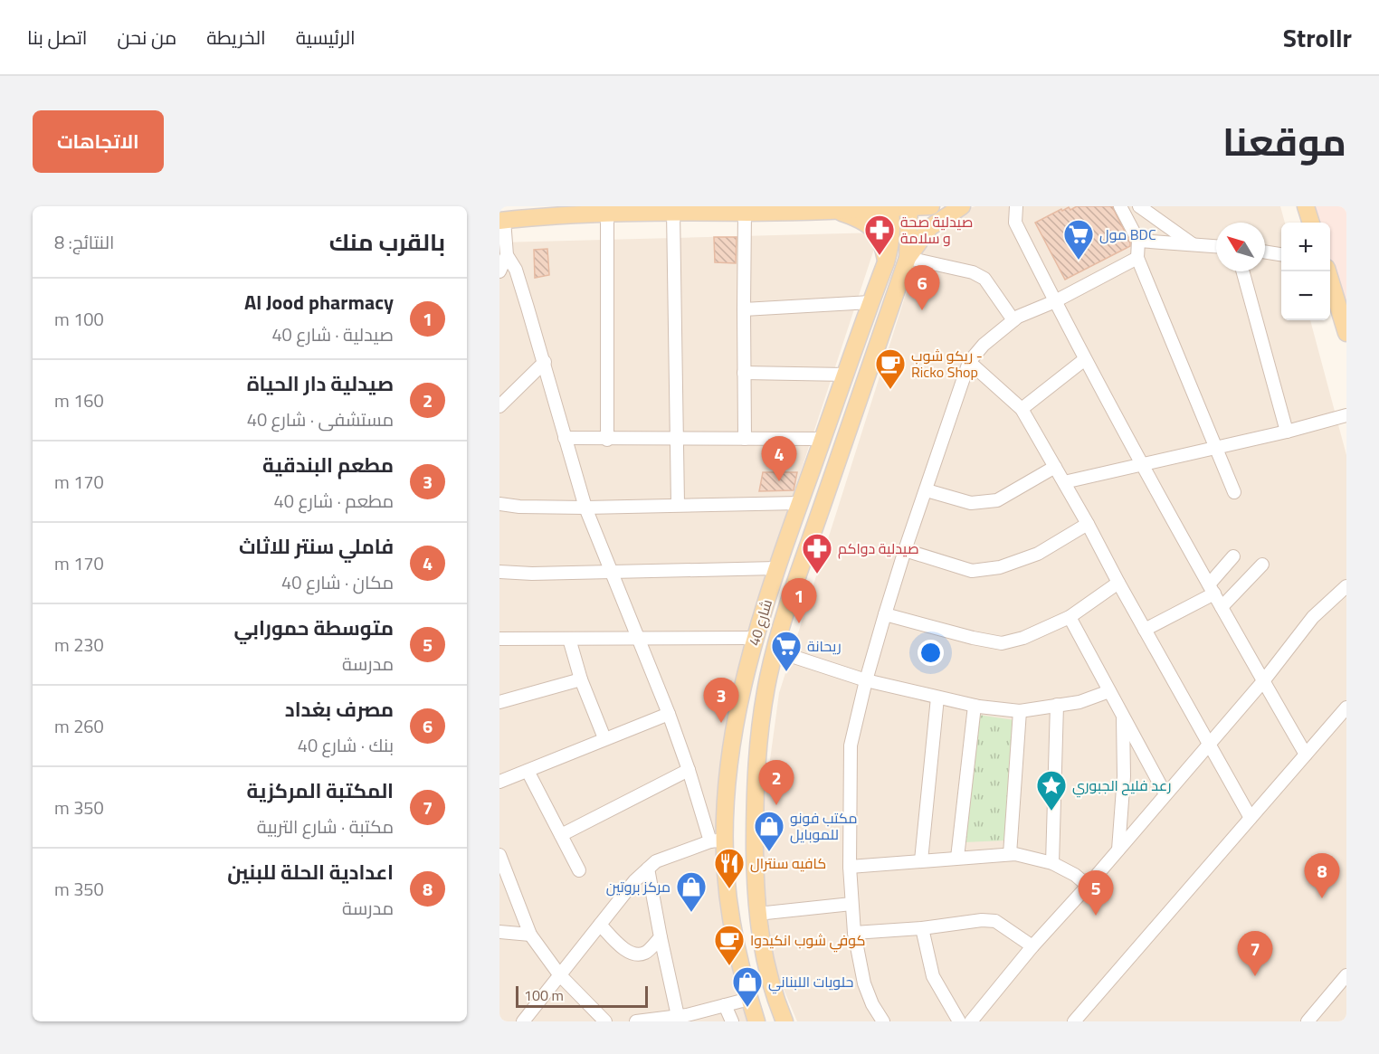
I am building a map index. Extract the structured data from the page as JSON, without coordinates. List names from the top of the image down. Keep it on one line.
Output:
{"streets":{"main road":["شارع 40"]},"places":{"pharmacy":["صيدلية صحة و سلامة","صيدلية دواكم"],"supermarket":["مول BDC","ريحانة"],"cafe":["ريكو شوب - Ricko Shop","كوفي شوب انكيدوا"],"place":["رعد فليح الجبوري"],"shop":["مكتب فونو للموبايل","مركز بروتين","حلويات اللبناني"],"restaurant":["كافيه سنترال"]},"scale_bar":"100 m","north":"top left","page":{"header":"Strollr","nav":["الرئيسية","الخريطة","من نحن","اتصل بنا"],"title":"موقعنا","buttons":"الاتجاهات","heading":["بالقرب منك","النتائج: 8"],"map_buttons":["+","−"],"pins":["6","4","1","3","2","8","5","7"],"list":[{"mark":"1","name":"Al Jood pharmacy","note":"صيدلية · شارع 40","value":"100 m"},{"mark":"2","name":"صيدلية دار الحياة","note":"مستشفى · شارع 40","value":"160 m"},{"mark":"3","name":"مطعم البندقية","note":"مطعم · شارع 40","value":"170 m"},{"mark":"4","name":"فاملي سنتر للاثاث","note":"مكان · شارع 40","value":"170 m"},{"mark":"5","name":"متوسطة حمورابي","note":"مدرسة","value":"230 m"},{"mark":"6","name":"مصرف بغداد","note":"بنك · شارع 40","value":"260 m"},{"mark":"7","name":"المكتبة المركزية","note":"مكتبة · شارع التربية","value":"350 m"},{"mark":"8","name":"اعدادية الحلة للبنين","note":"مدرسة","value":"350 m"}],"scale":"100 m"}}
